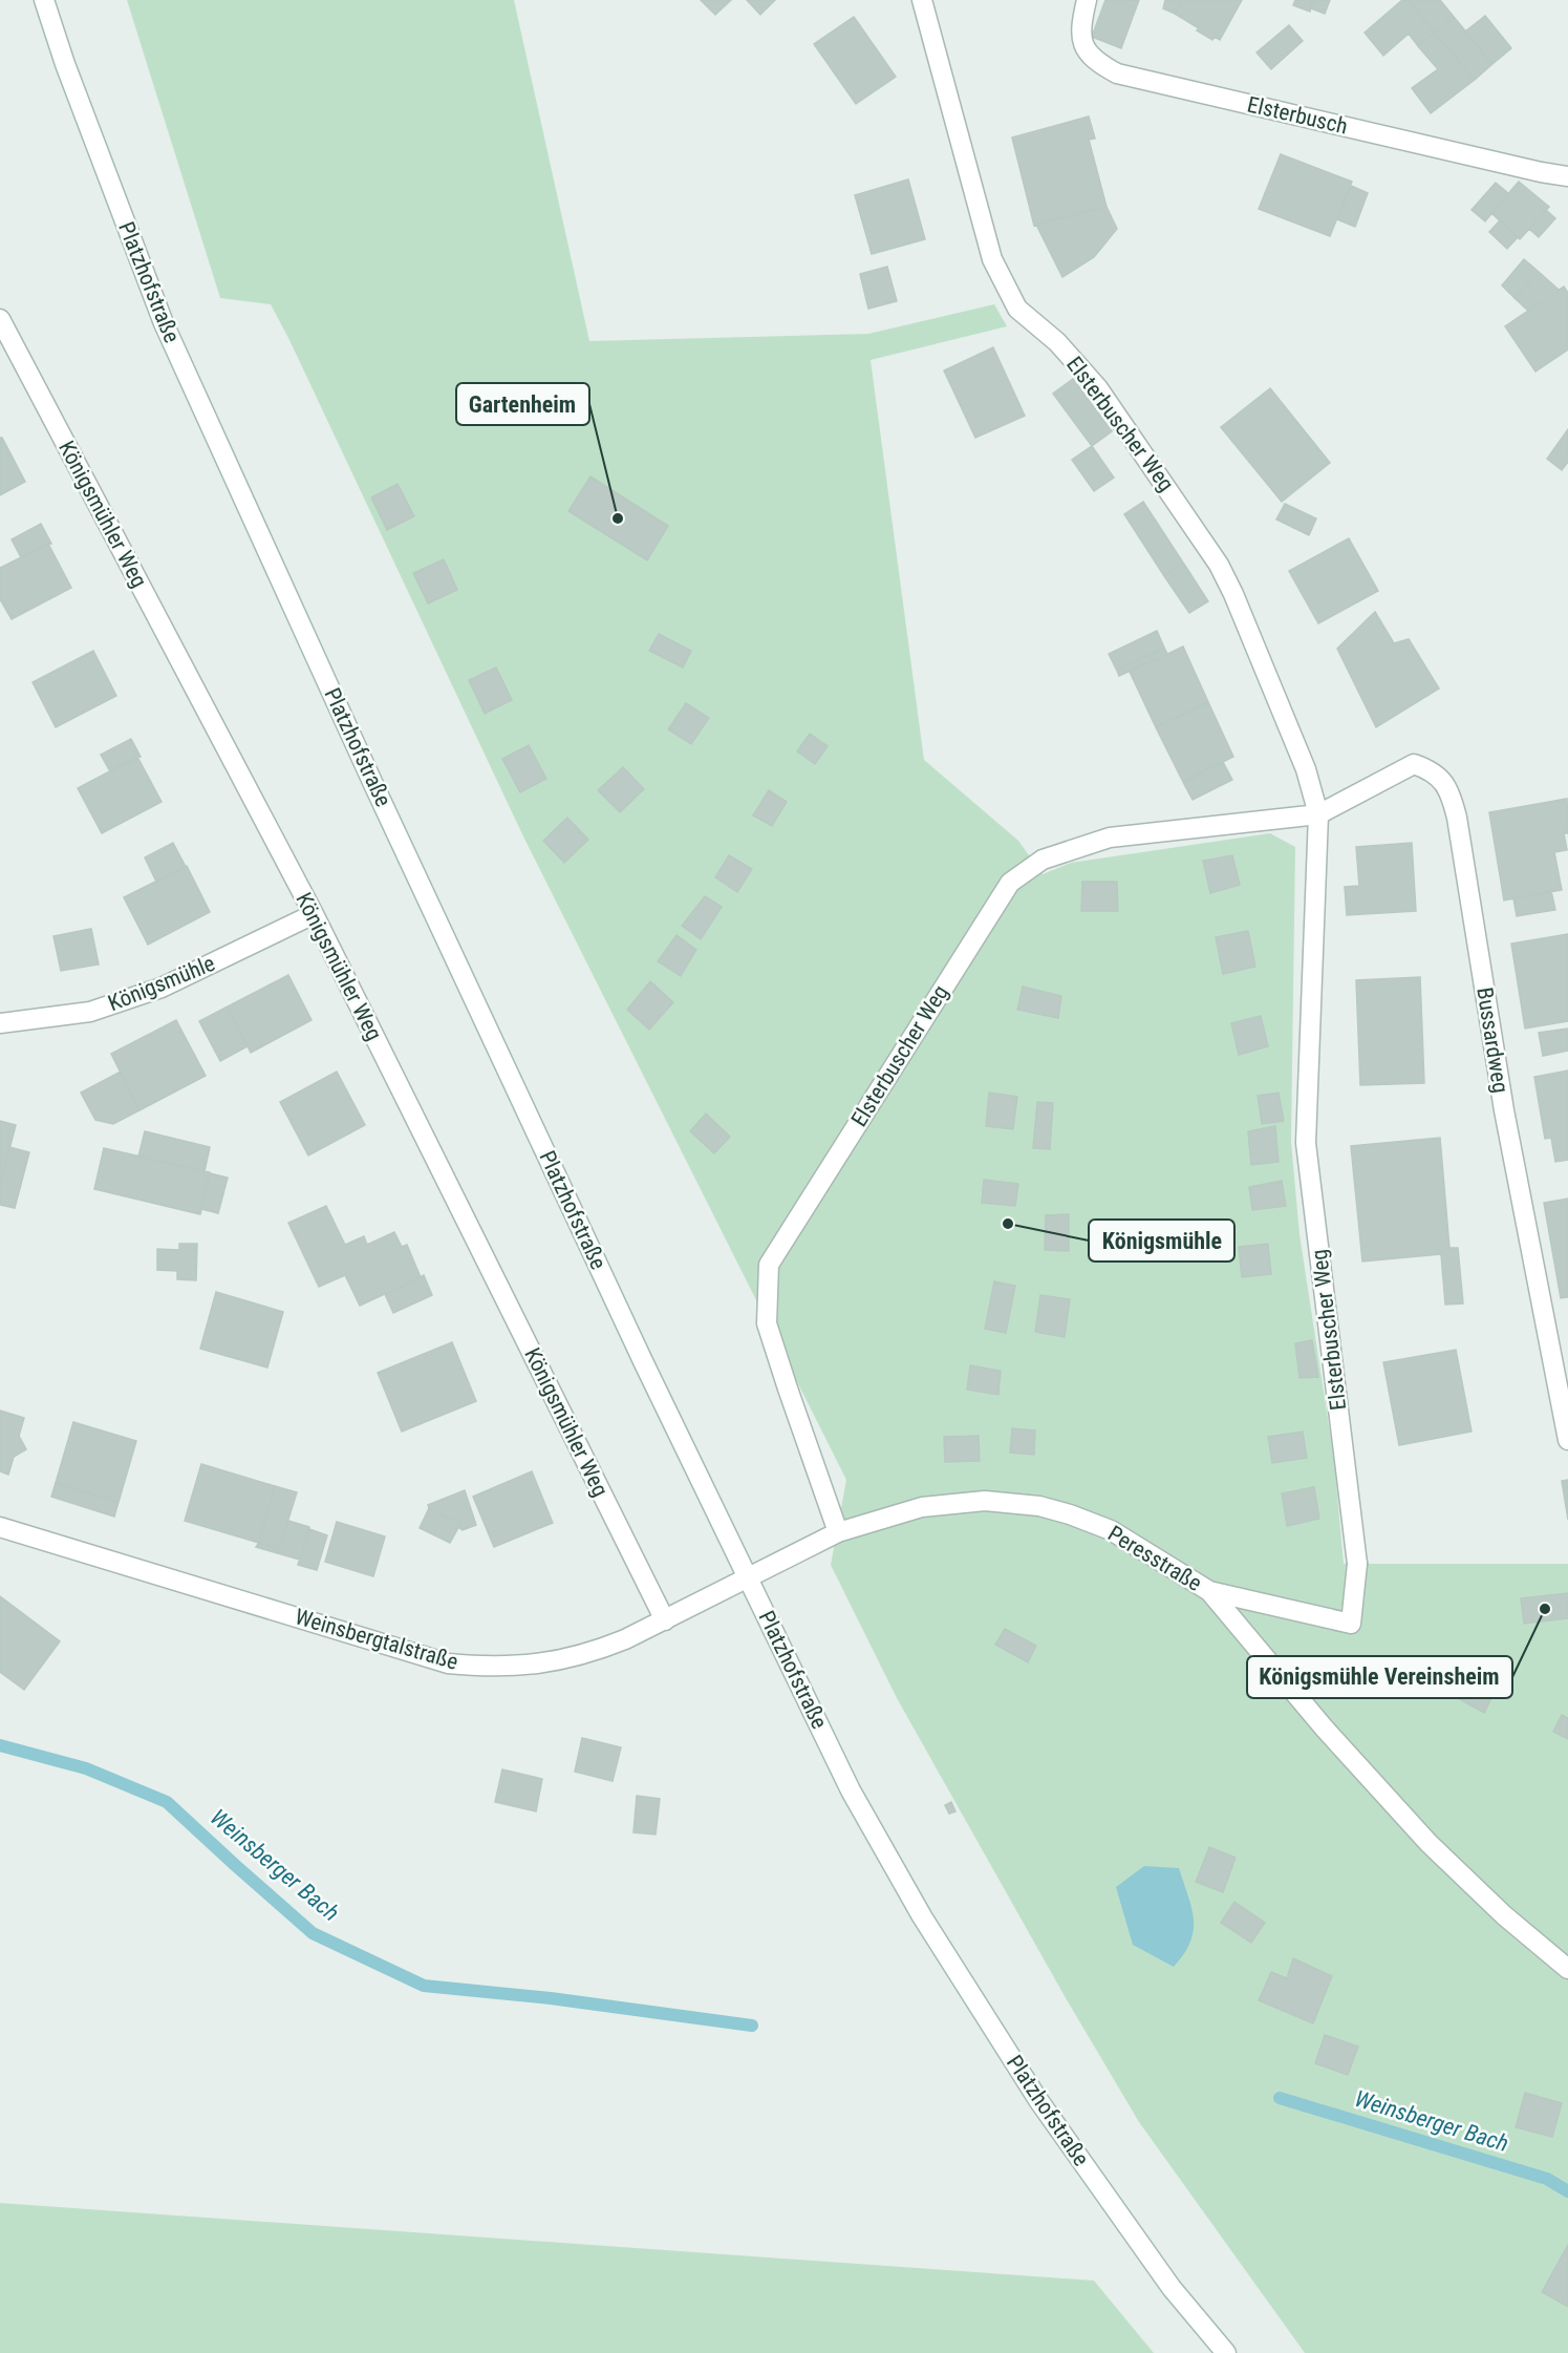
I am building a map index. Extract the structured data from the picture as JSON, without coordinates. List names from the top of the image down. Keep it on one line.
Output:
{"streets":{"street":["Elsterbusch","Platzhofstraße","Elsterbuscher Weg","Königsmühler Weg","Königsmühle","Bussardweg","Peresstraße","Weinsbergtalstraße"]},"crossings":[["Platzhofstraße","Peresstraße"],["Platzhofstraße","Weinsbergtalstraße"],["Elsterbuscher Weg","Bussardweg"],["Elsterbuscher Weg","Peresstraße"],["Königsmühler Weg","Königsmühle"],["Königsmühler Weg","Weinsbergtalstraße"],["Peresstraße","Weinsbergtalstraße"]],"water":["Weinsberger Bach"],"places":["Gartenheim","Königsmühle","Königsmühle Vereinsheim"]}
